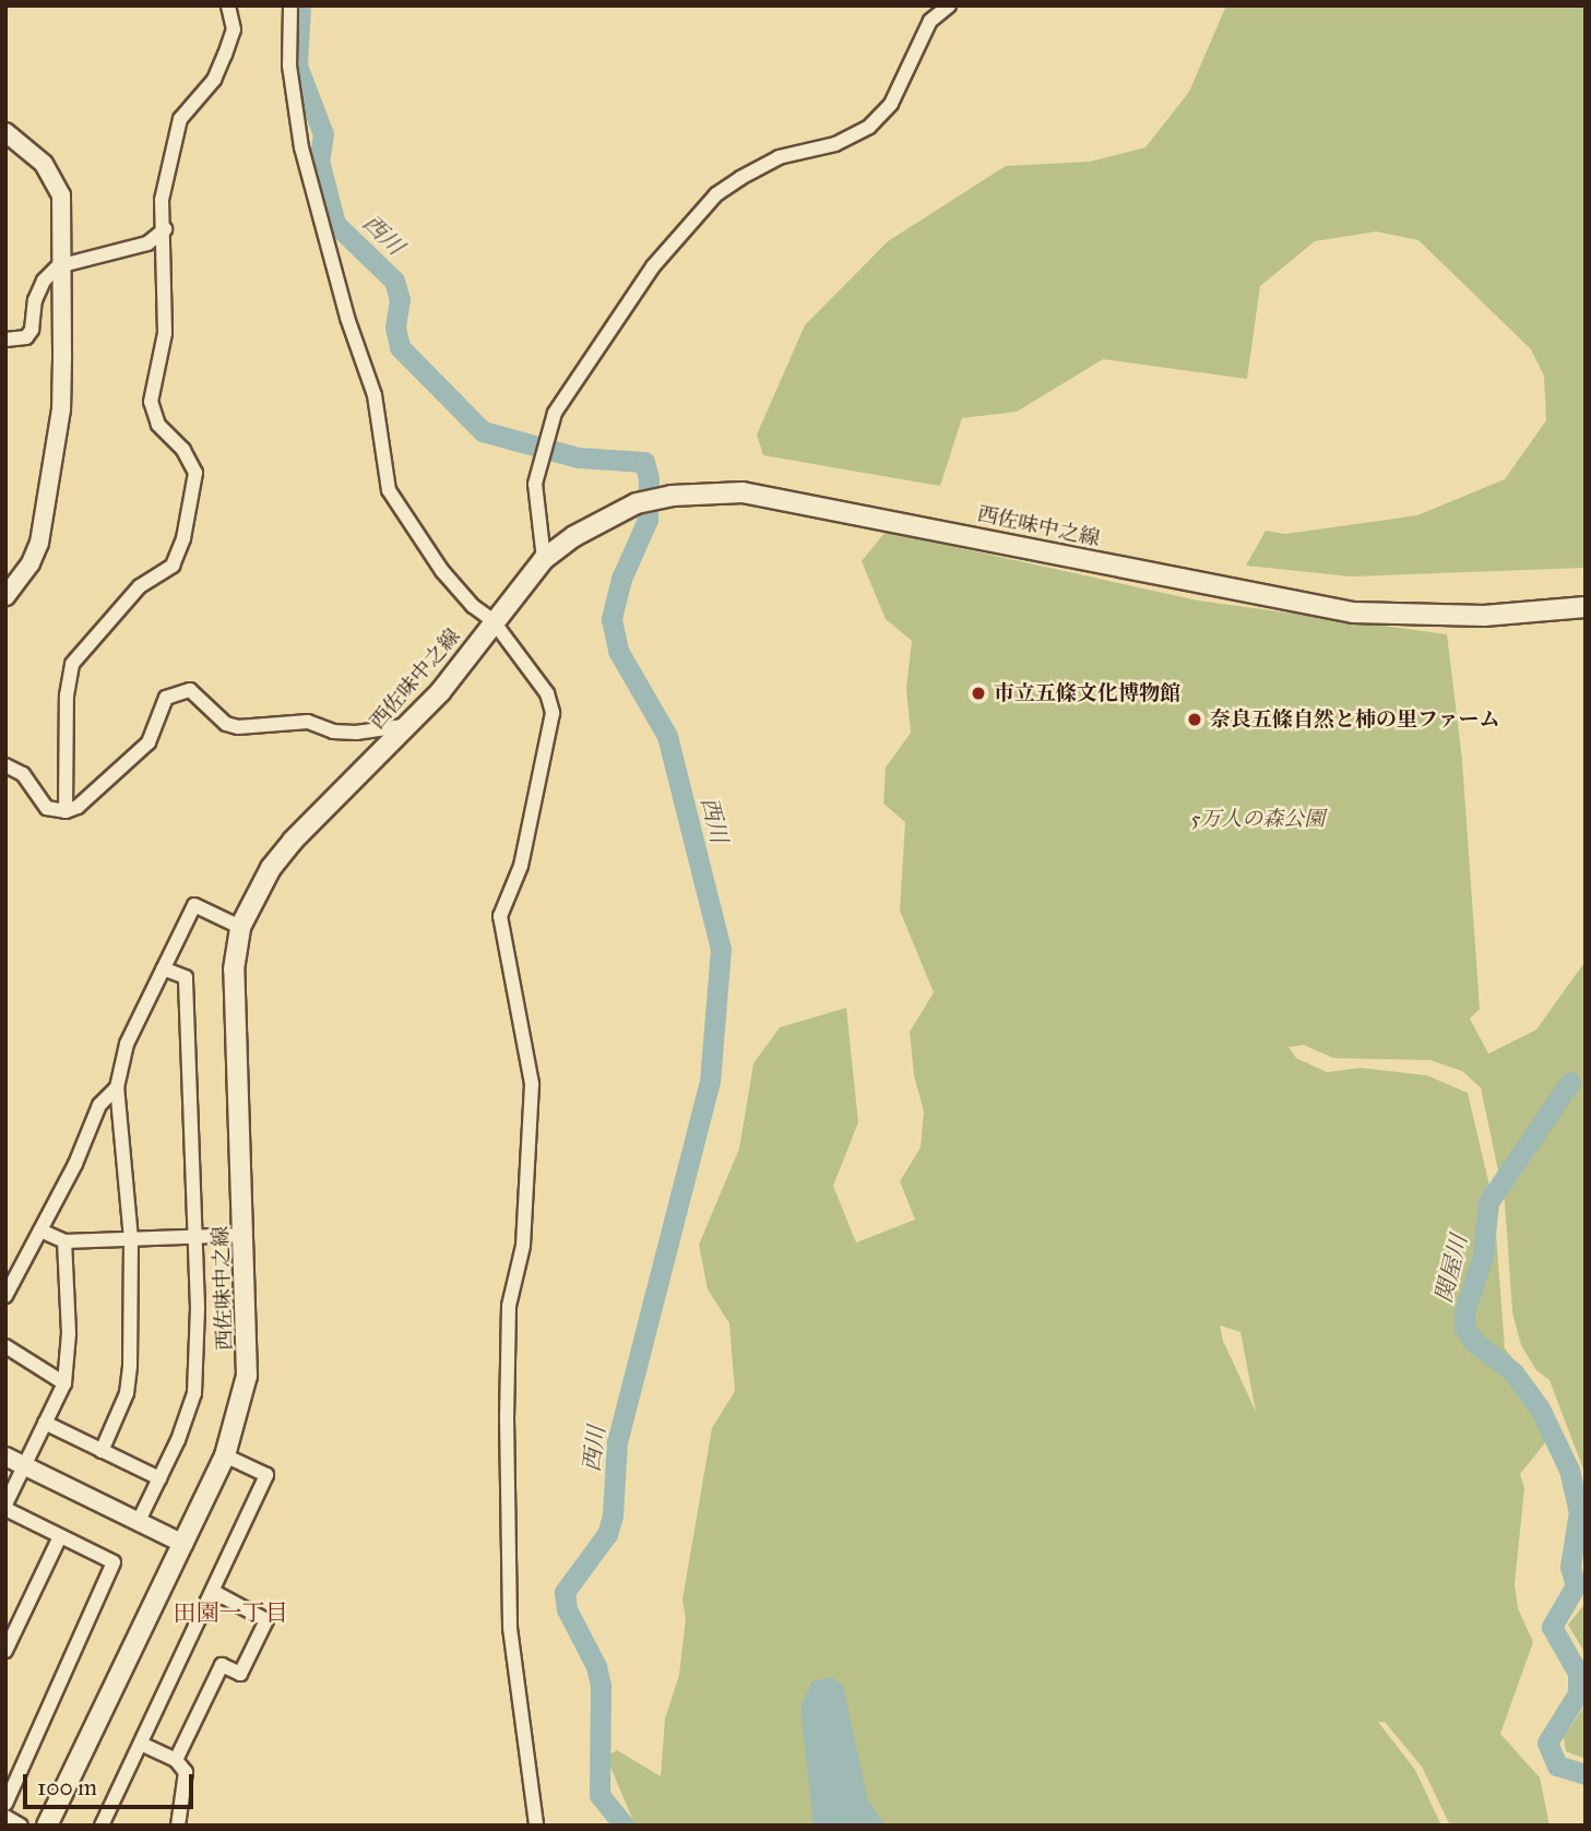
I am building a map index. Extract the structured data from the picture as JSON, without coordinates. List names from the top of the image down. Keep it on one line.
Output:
{"streets":{"main road":["西佐味中之線"]},"districts":["田園一丁目"],"water":["西川","関屋川"],"parks":["5万人の森公園"],"places":["市立五條文化博物館","奈良五條自然と柿の里ファーム"],"scale_bar":"100 m"}
